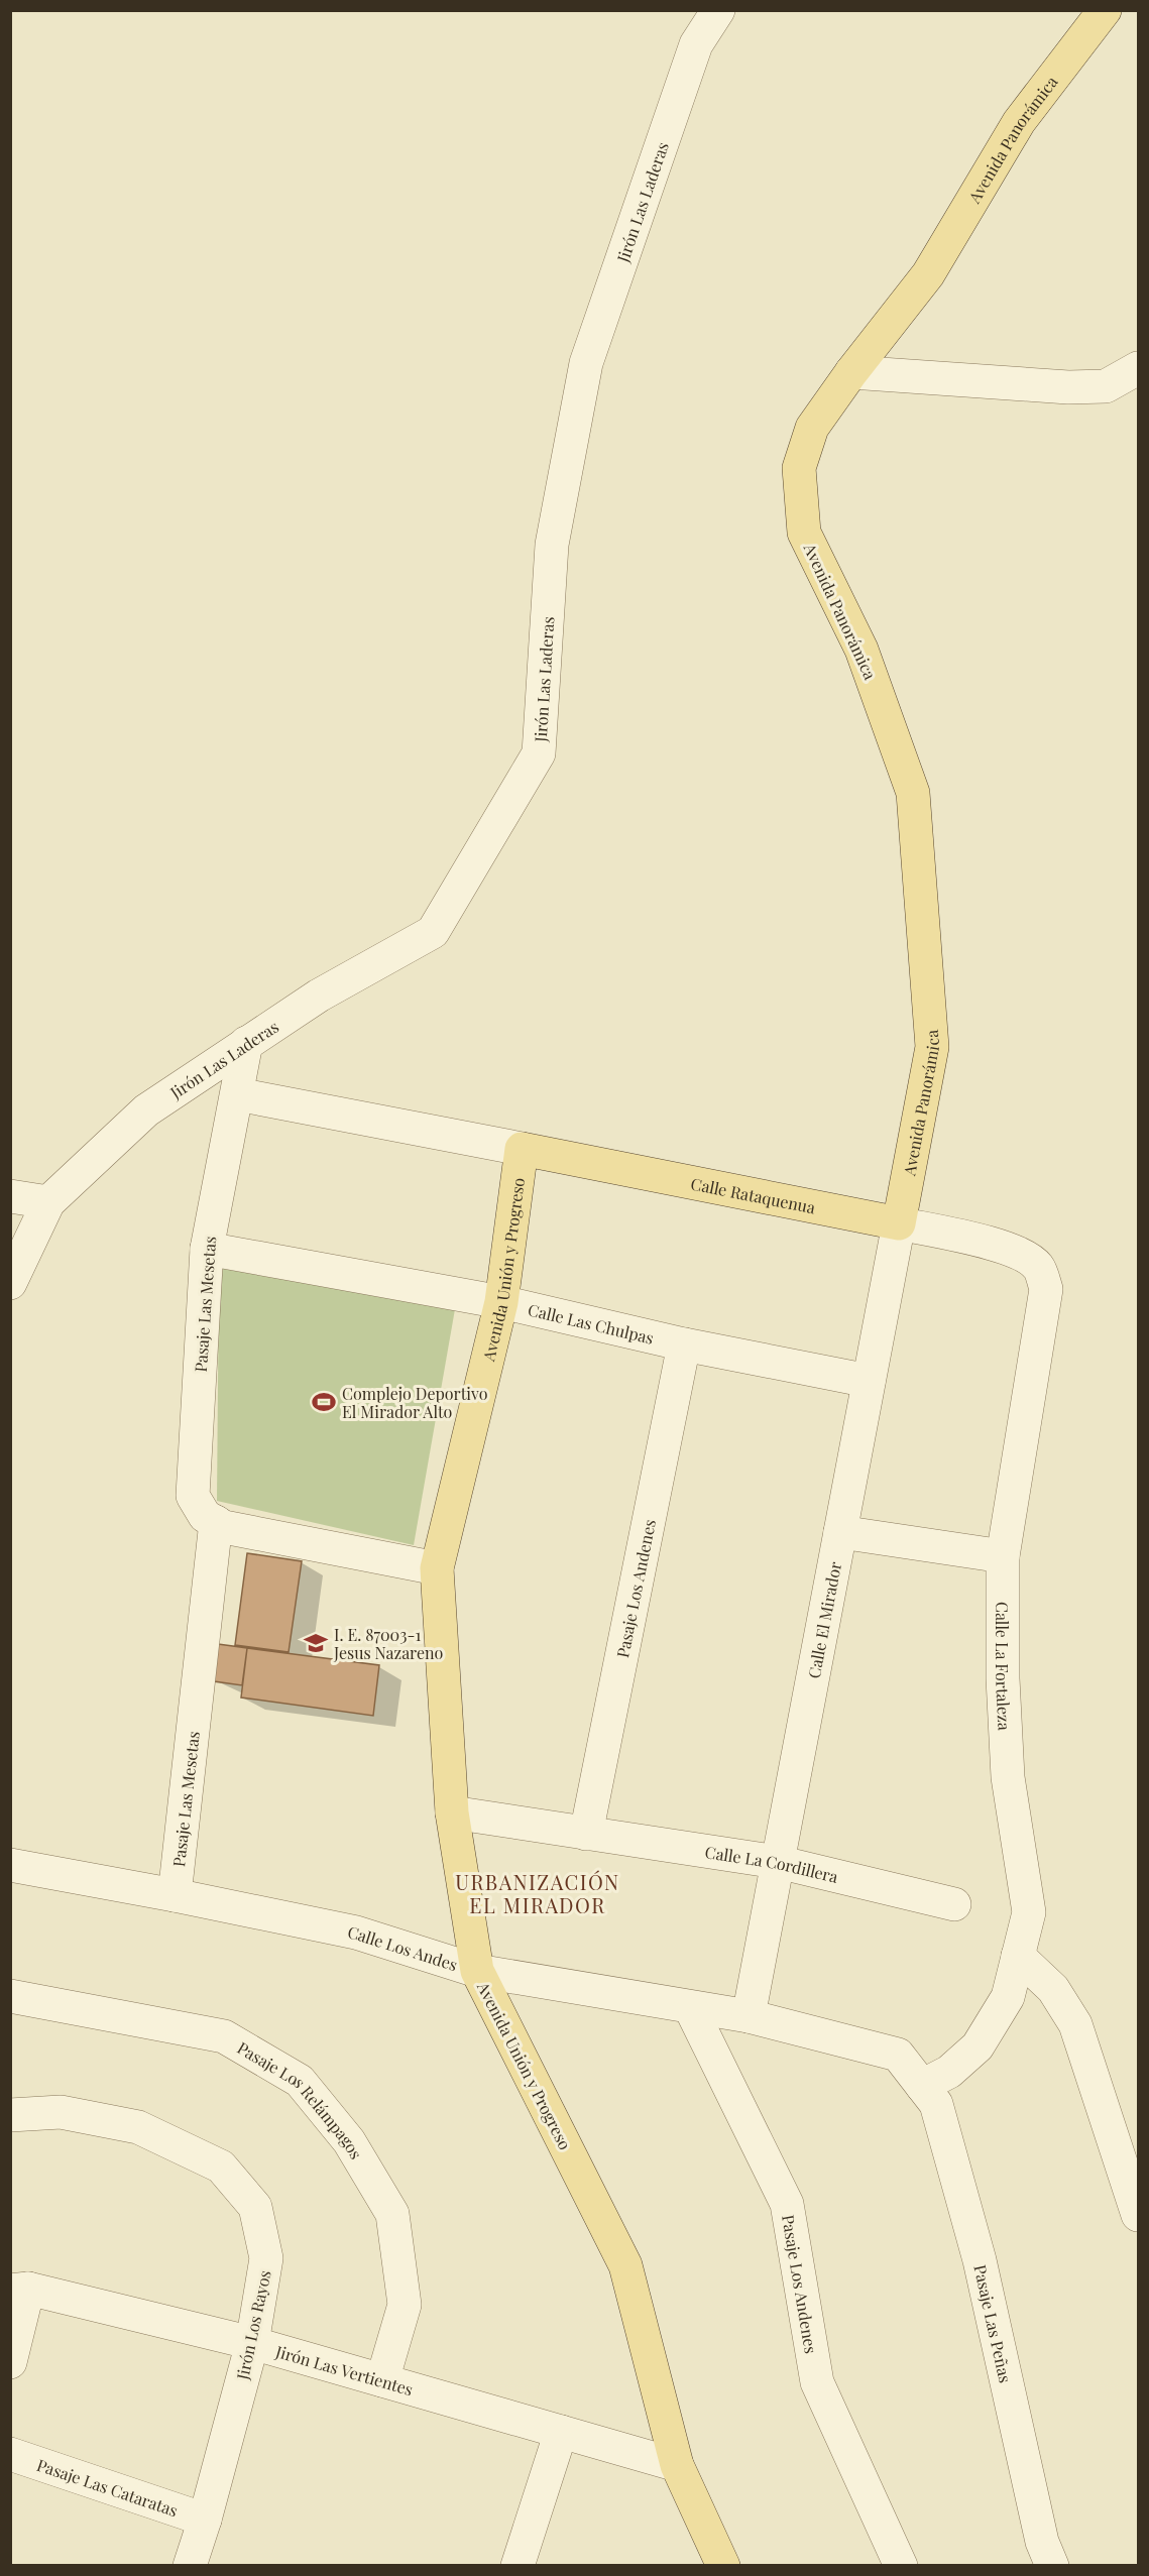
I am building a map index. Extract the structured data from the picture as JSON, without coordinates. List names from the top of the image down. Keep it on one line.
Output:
{"streets":{"main road":["Avenida Panorámica","Calle Rataquenua","Avenida Unión y Progreso"],"street":["Jirón Las Laderas","Pasaje Las Mesetas","Calle Las Chulpas","Pasaje Los Andenes","Calle El Mirador","Calle La Fortaleza","Calle La Cordillera","Calle Los Andes","Pasaje Los Relámpagos","Pasaje Las Peñas","Jirón Los Rayos","Jirón Las Vertientes","Pasaje Las Cataratas"]},"crossings":[["Avenida Panorámica","Calle Rataquenua"],["Avenida Panorámica","Calle El Mirador"],["Jirón Las Laderas","Pasaje Las Mesetas"],["Calle Rataquenua","Avenida Unión y Progreso"],["Calle Rataquenua","Calle El Mirador"],["Calle Rataquenua","Calle La Fortaleza"],["Avenida Unión y Progreso","Pasaje Las Mesetas"],["Avenida Unión y Progreso","Calle Las Chulpas"],["Avenida Unión y Progreso","Calle La Cordillera"],["Avenida Unión y Progreso","Calle Los Andes"],["Avenida Unión y Progreso","Jirón Las Vertientes"],["Pasaje Las Mesetas","Calle Las Chulpas"],["Pasaje Las Mesetas","Calle Los Andes"],["Calle Las Chulpas","Pasaje Los Andenes"],["Calle Las Chulpas","Calle El Mirador"],["Pasaje Los Andenes","Calle La Cordillera"],["Pasaje Los Andenes","Calle Los Andes"],["Calle El Mirador","Calle La Cordillera"],["Calle El Mirador","Calle Los Andes"],["Calle La Fortaleza","Calle Los Andes"],["Calle La Fortaleza","Pasaje Las Peñas"],["Calle Los Andes","Pasaje Las Peñas"],["Pasaje Los Relámpagos","Jirón Las Vertientes"],["Jirón Los Rayos","Jirón Las Vertientes"],["Jirón Los Rayos","Pasaje Las Cataratas"]],"districts":["URBANIZACIÓN EL MIRADOR"],"places":{"sports":["Complejo Deportivo El Mirador Alto"],"school or university":["I. E. 87003-1 Jesus Nazareno"]}}
